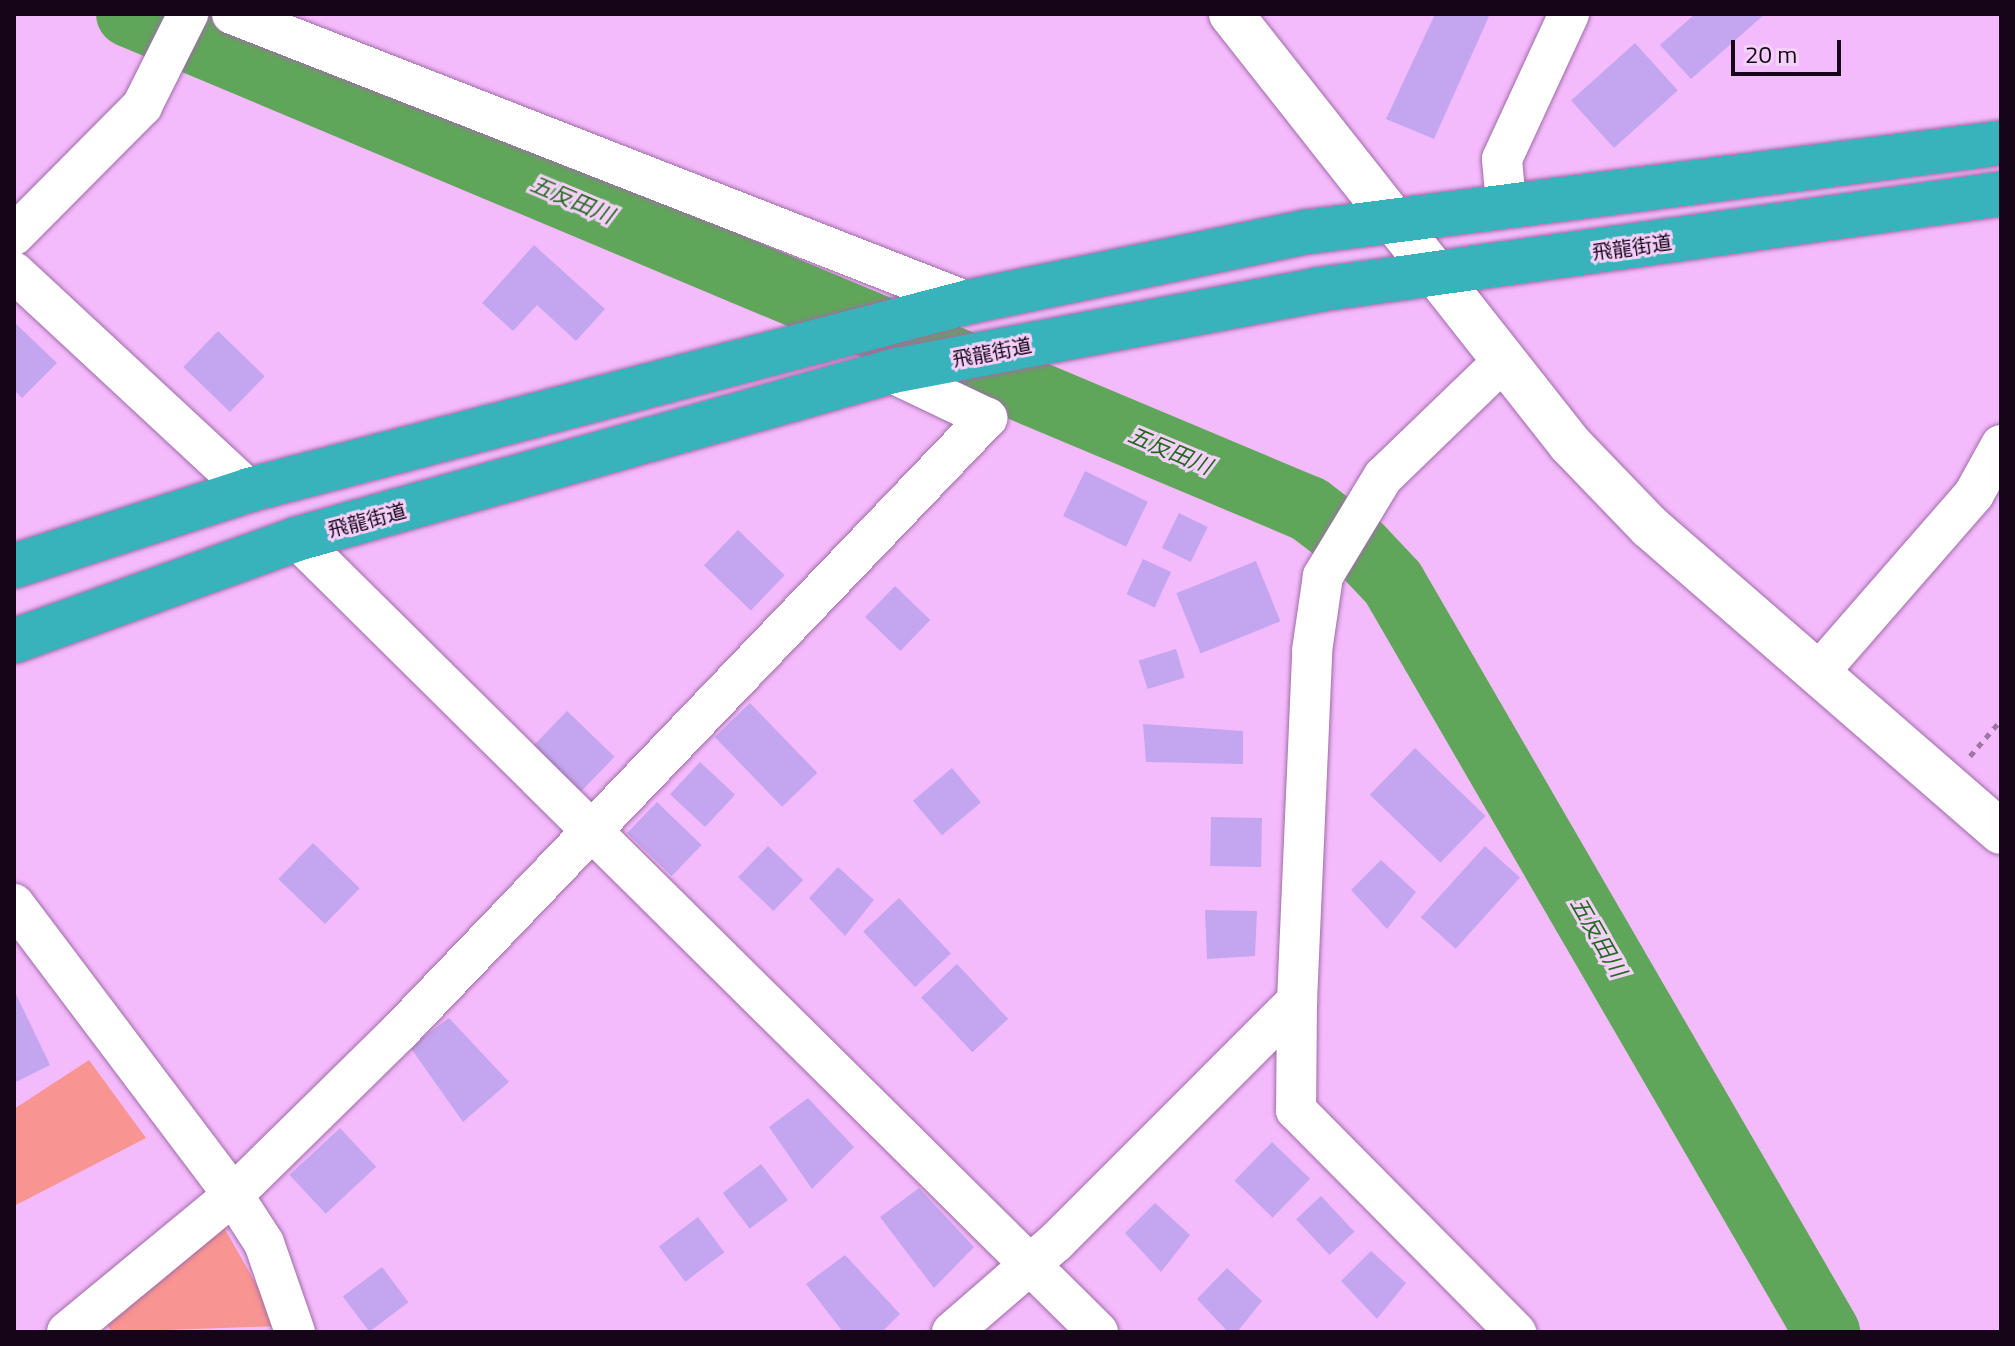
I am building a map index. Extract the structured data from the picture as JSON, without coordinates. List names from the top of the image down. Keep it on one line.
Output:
{"streets":{"highway":["飛龍街道"]},"water":["五反田川"],"scale_bar":"20 m"}
